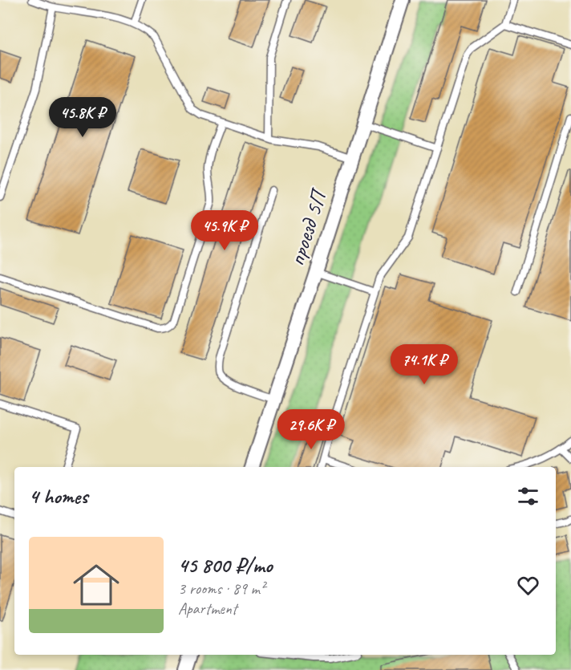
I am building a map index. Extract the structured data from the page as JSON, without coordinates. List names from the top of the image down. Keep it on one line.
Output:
{"streets":{"street":["проезд 5П"]},"page":{"price":["45.8K ₽","45.9K ₽","74.1K ₽","29.6K ₽"],"heading":"4 homes","list":[{"name":"45 800 ₽/mo","note":"3 rooms · 89 m² · Apartment"}]}}
